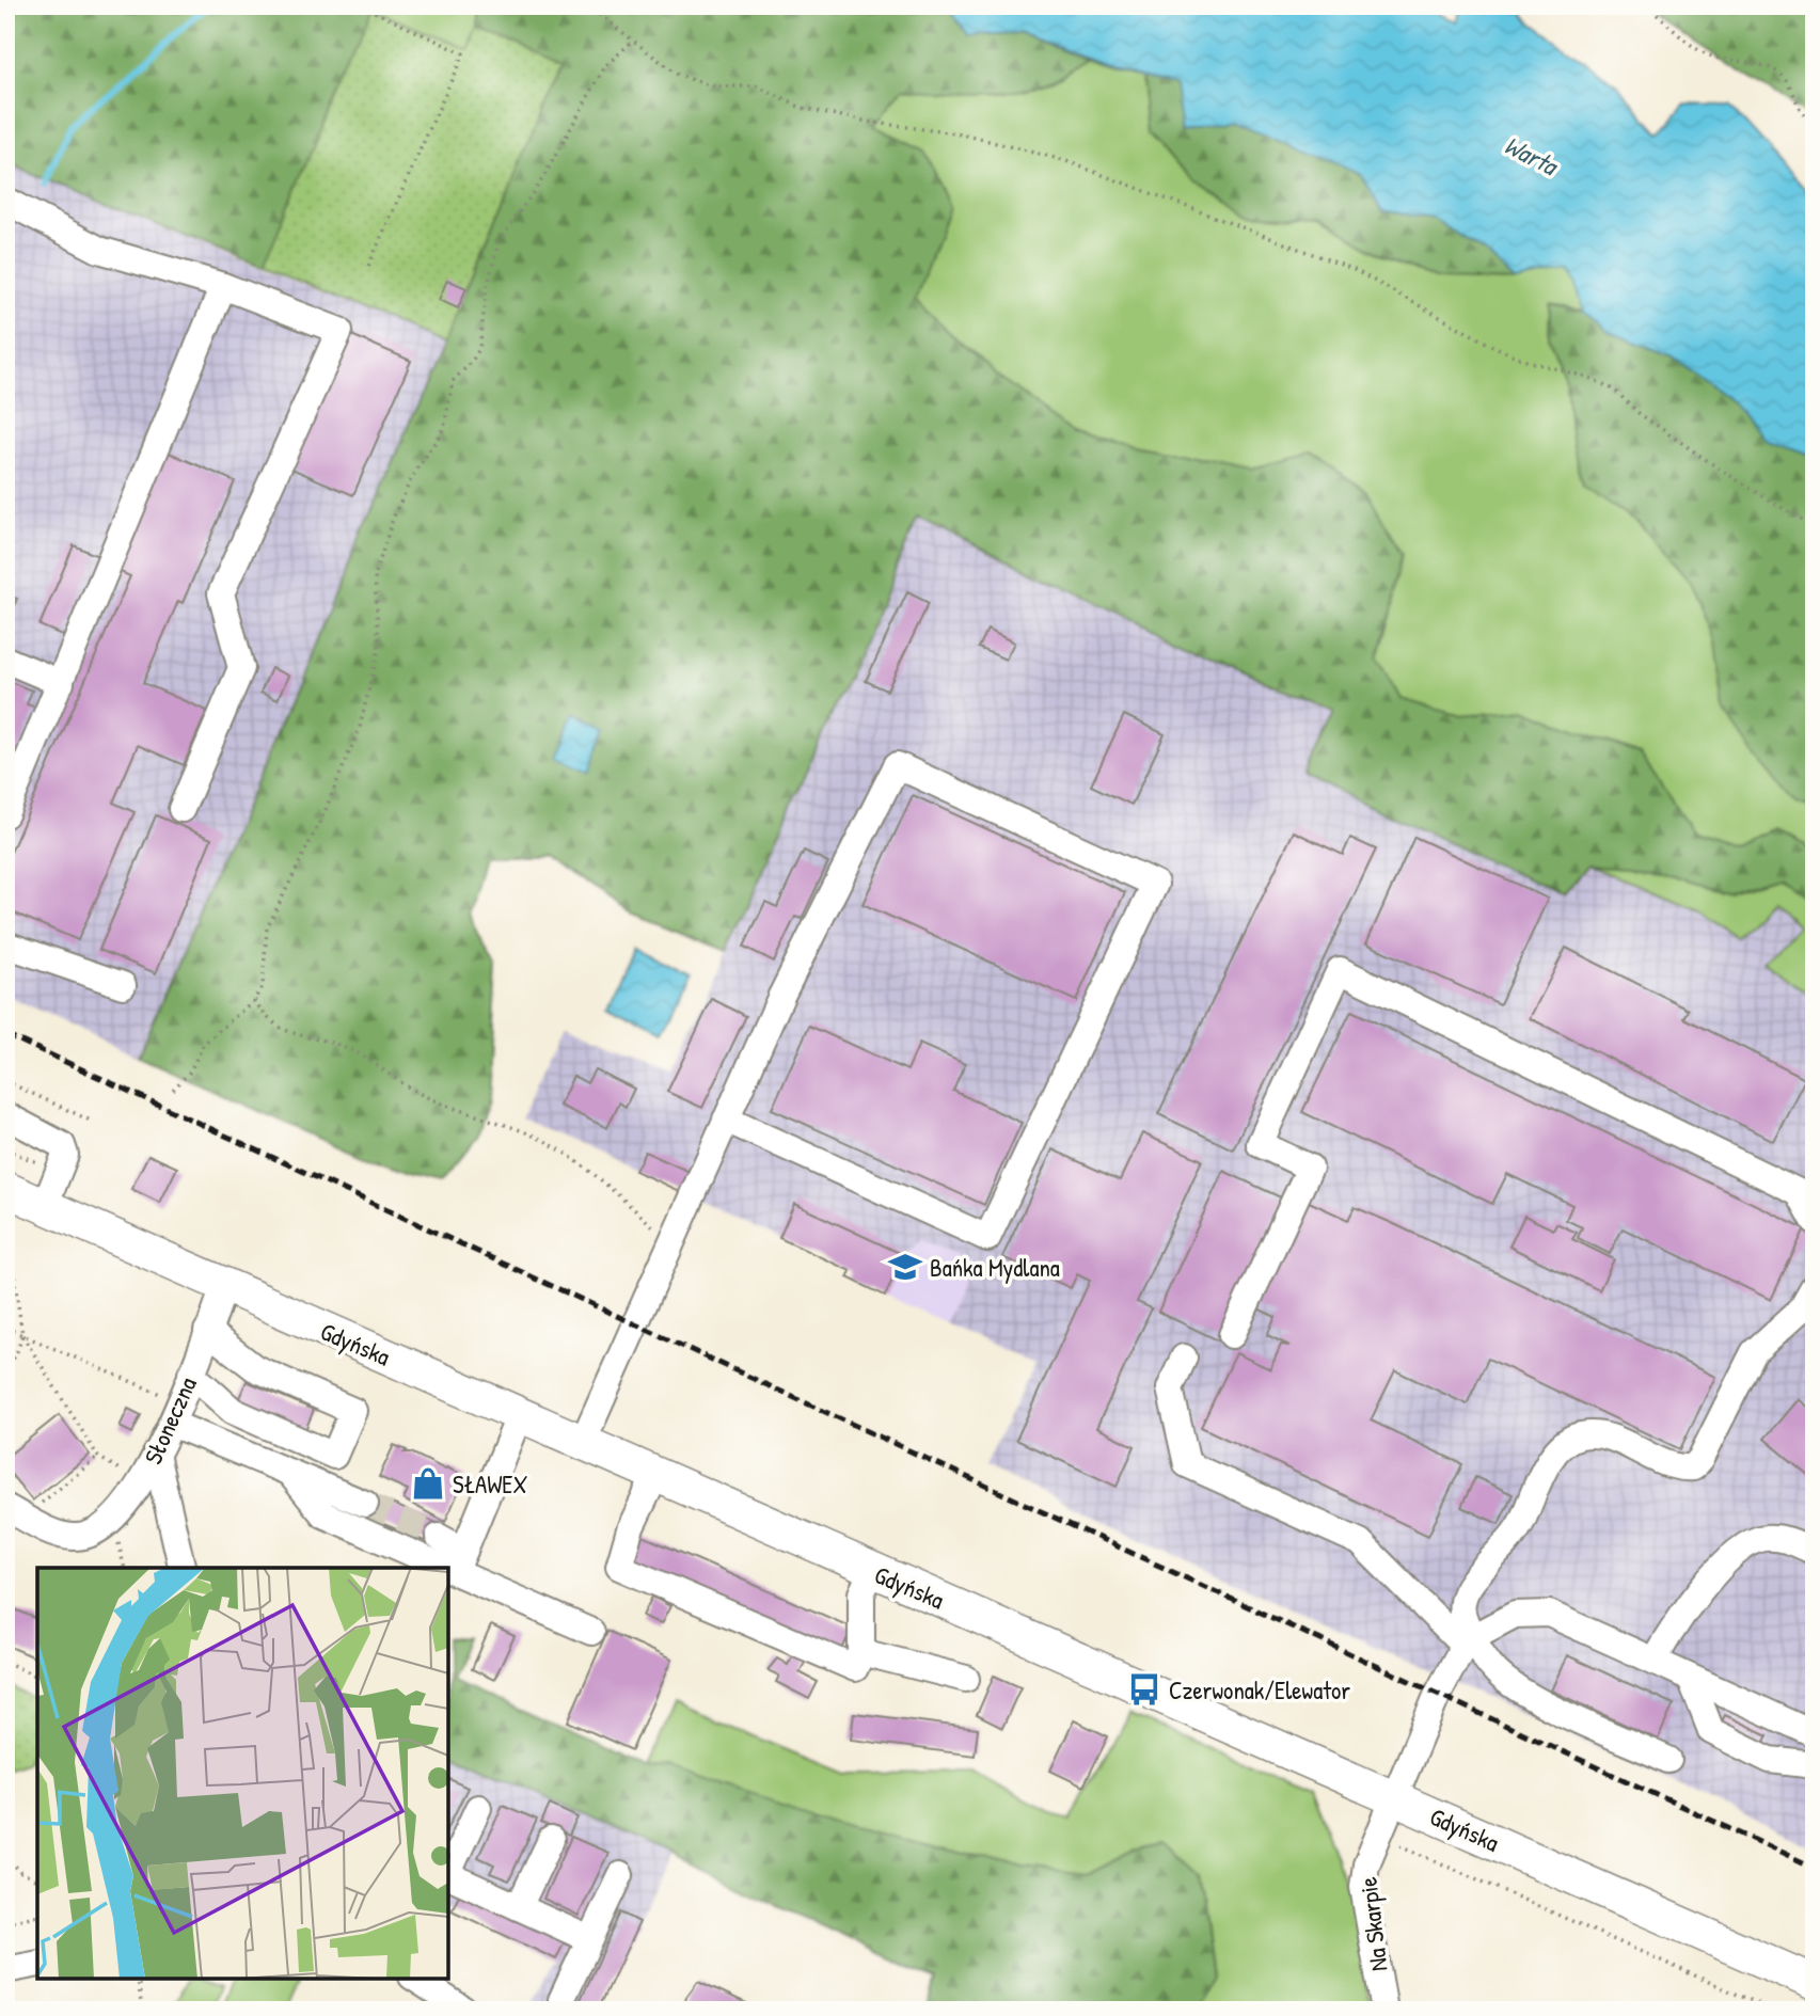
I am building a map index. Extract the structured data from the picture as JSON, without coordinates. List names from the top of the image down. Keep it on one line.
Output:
{"streets":{"main road":["Gdyńska"],"street":["Słoneczna","Na Skarpie"]},"crossings":[["Gdyńska","Słoneczna"],["Gdyńska","Na Skarpie"]],"water":["Warta"],"places":{"school or university":["Bańka Mydlana"],"shop":["SŁAWEX"],"bus stop":["Czerwonak/Elewator"]}}
